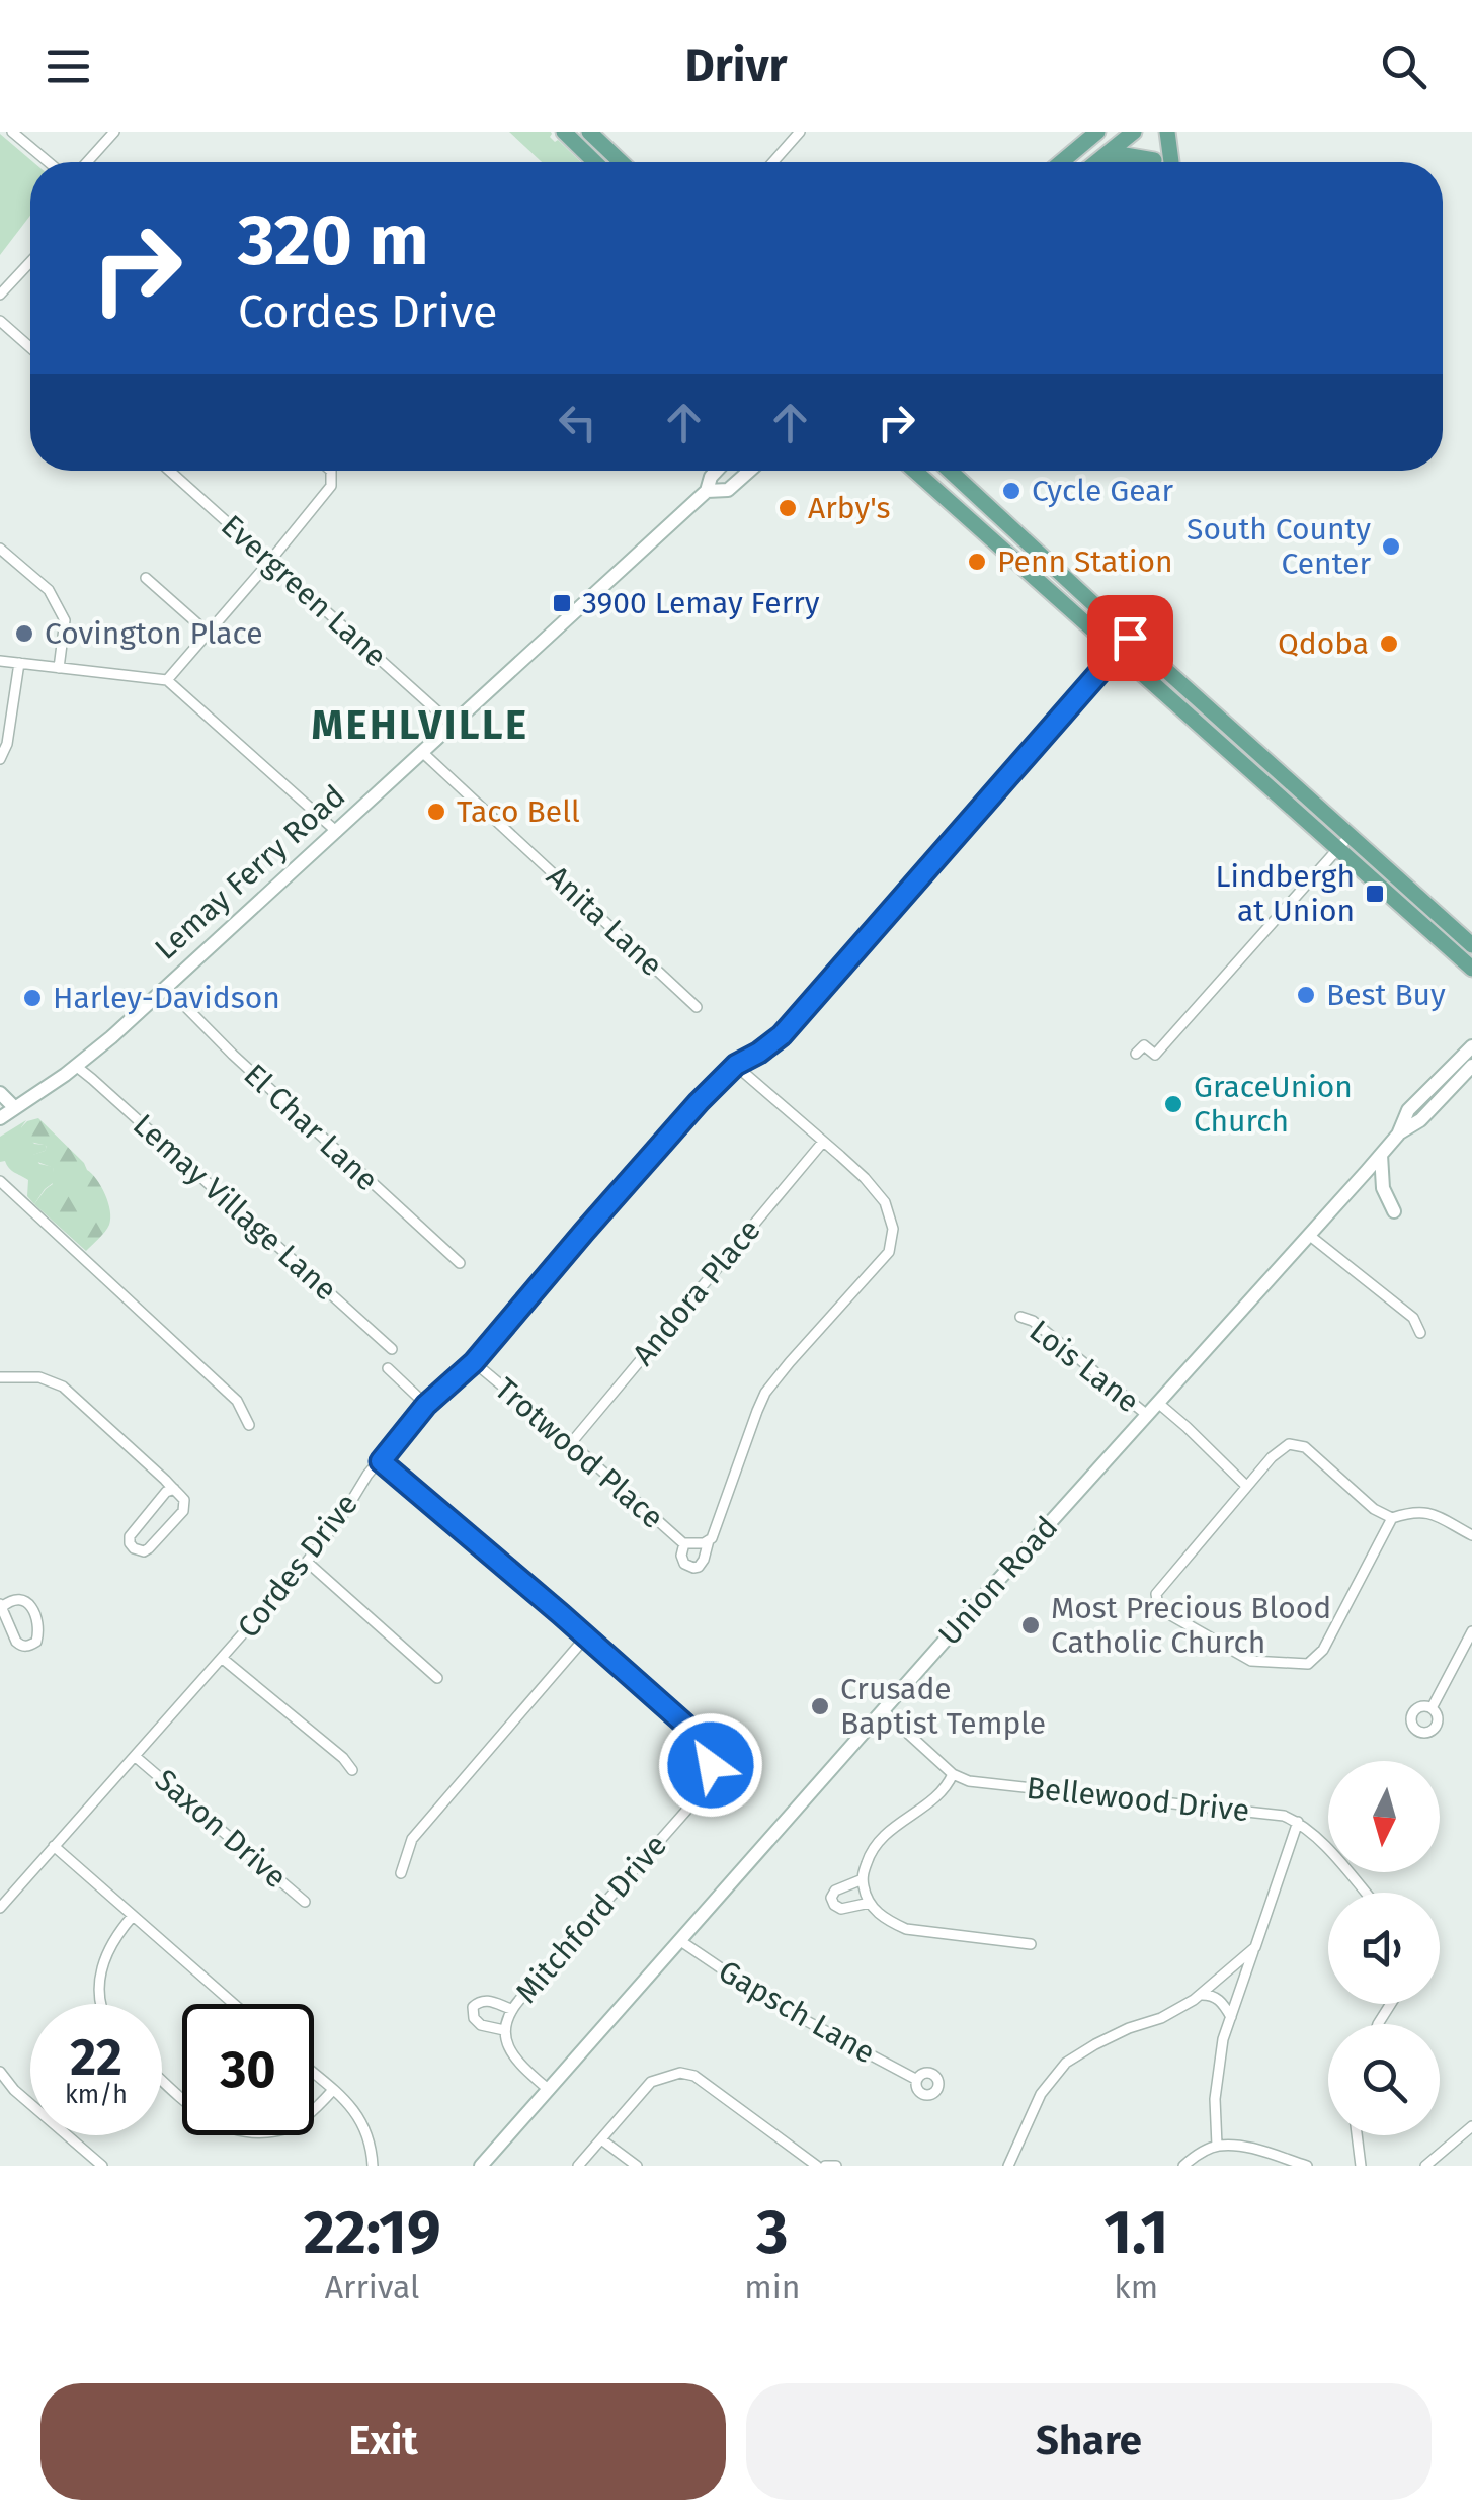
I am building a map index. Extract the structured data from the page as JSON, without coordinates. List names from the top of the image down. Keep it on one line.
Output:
{"streets":{"main road":["Lemay Ferry Road","Union Road"],"street":["Evergreen Lane","Anita Lane","El Char Lane","Lemay Village Lane","Andora Place","Lois Lane","Trotwood Place","Cordes Drive","Bellewood Drive","Saxon Drive","Mitchford Drive","Gapsch Lane"]},"crossings":[["Evergreen Lane","Lemay Ferry Road"],["Lemay Ferry Road","Anita Lane"],["Lemay Ferry Road","El Char Lane"],["Lemay Ferry Road","Lemay Village Lane"],["Andora Place","Trotwood Place"],["Lois Lane","Union Road"],["Trotwood Place","Cordes Drive"],["Cordes Drive","Saxon Drive"],["Union Road","Bellewood Drive"],["Union Road","Mitchford Drive"],["Union Road","Gapsch Lane"]],"districts":["MEHLVILLE"],"places":{"other":["Cycle Gear","Arby's","South County Center","Penn Station","Covington Place","Qdoba","Taco Bell","Best Buy","Harley-Davidson","GraceUnion Church","Most Precious Blood Catholic Church","Crusade Baptist Temple"],"transit":["3900 Lemay Ferry","Lindbergh at Union"]},"north":"bottom","page":{"header":"Drivr","turn":["320 m","Cordes Drive"],"speed":"22 km/h","limit":"30","eta":["22:19","Arrival","3","min","1.1","km"],"buttons":["Exit","Share"]}}
